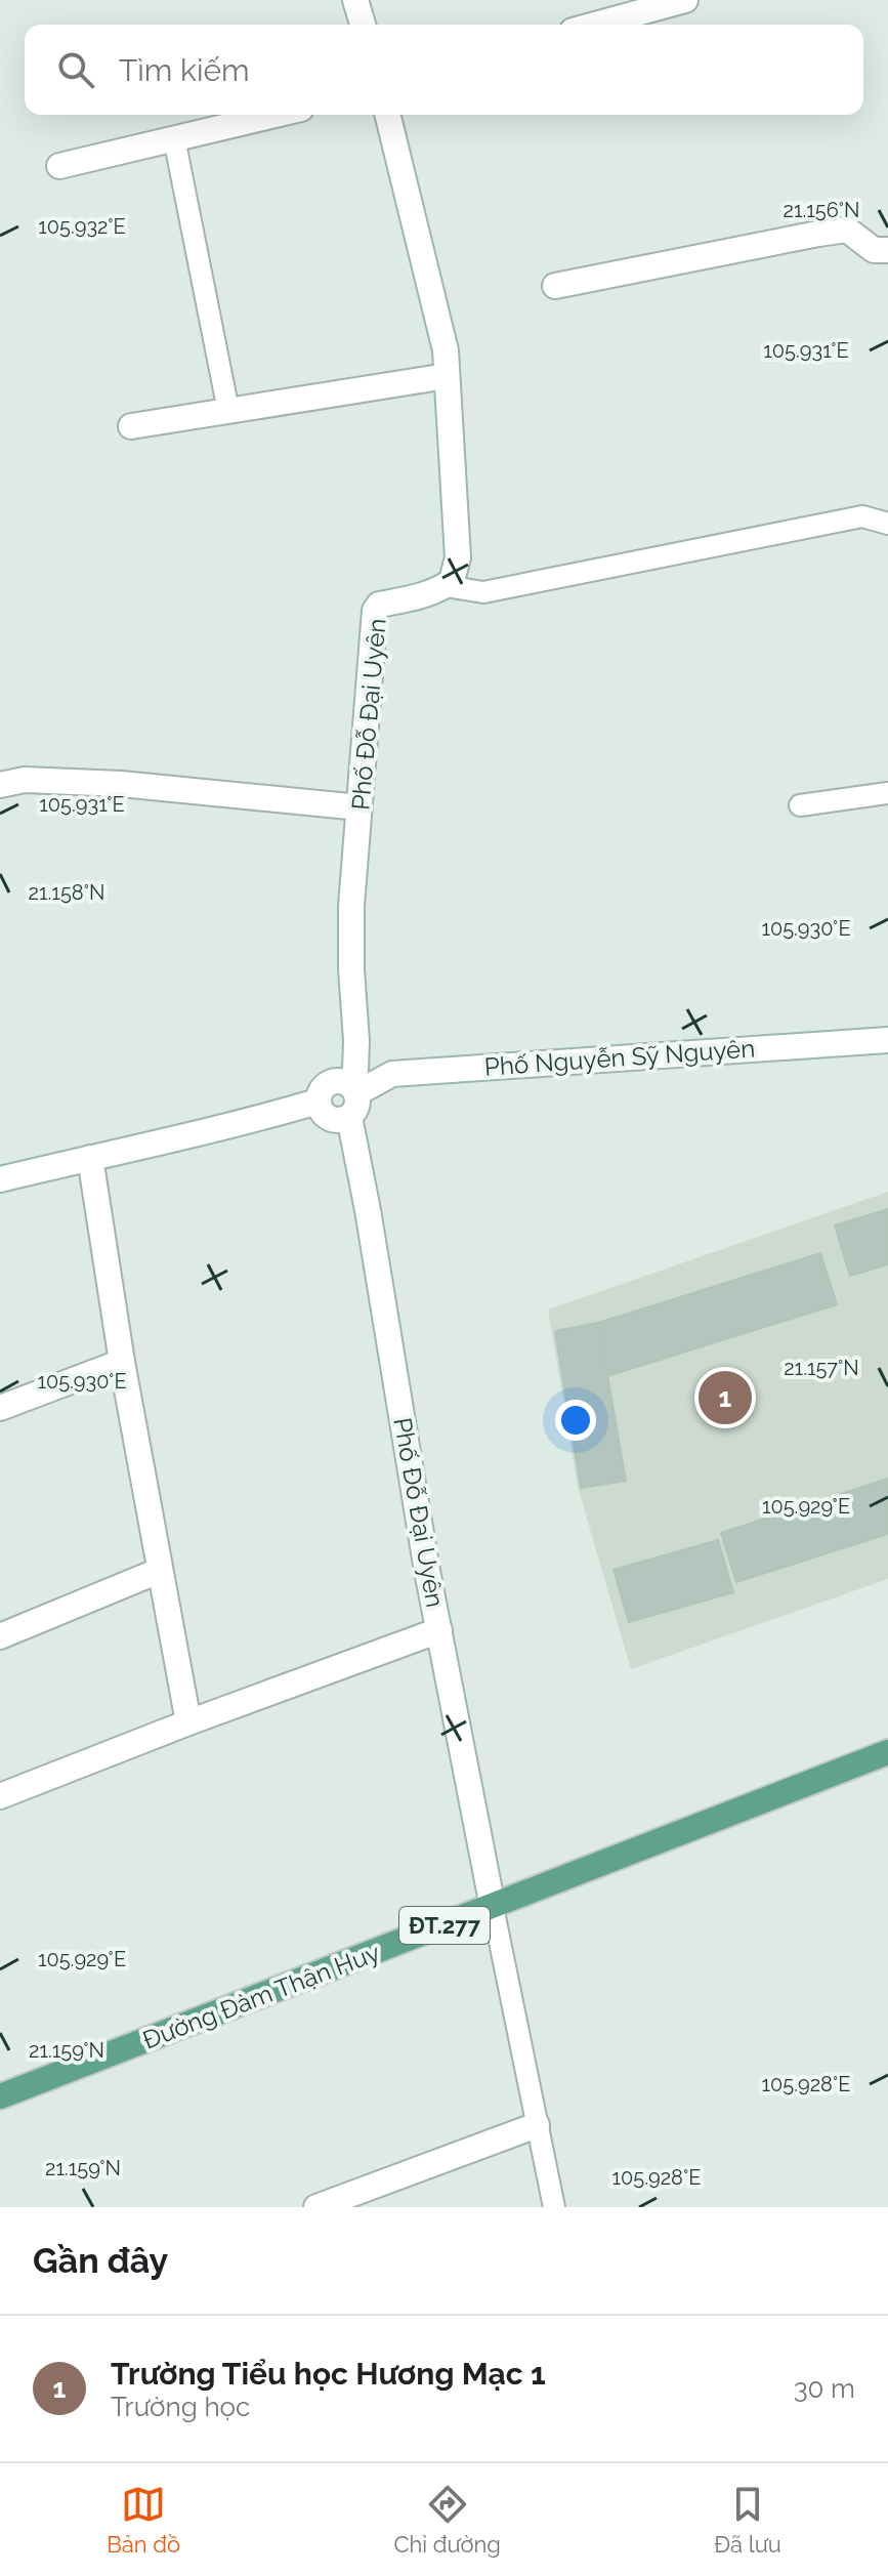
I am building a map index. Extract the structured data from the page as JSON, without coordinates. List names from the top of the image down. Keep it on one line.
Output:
{"streets":{"main road":["ĐT.277","Đường Đàm Thận Huy"],"street":["Phố Đỗ Đại Uyên","Phố Nguyễn Sỹ Nguyên"]},"crossings":[["Phố Đỗ Đại Uyên","Phố Nguyễn Sỹ Nguyên"],["Phố Đỗ Đại Uyên","Đường Đàm Thận Huy"]],"page":{"search":"Tìm kiếm","pins":"1","heading":"Gần đây","list":[{"mark":"1","name":"Trường Tiểu học Hương Mạc 1","note":"Trường học","value":"30 m"}],"nav":["Bản đồ","Chỉ đường","Đã lưu"]},"coordinates":["21.156°N","105.932°E","105.931°E","21.158°N","105.930°E","21.157°N","105.929°E","21.159°N","105.928°E"]}
